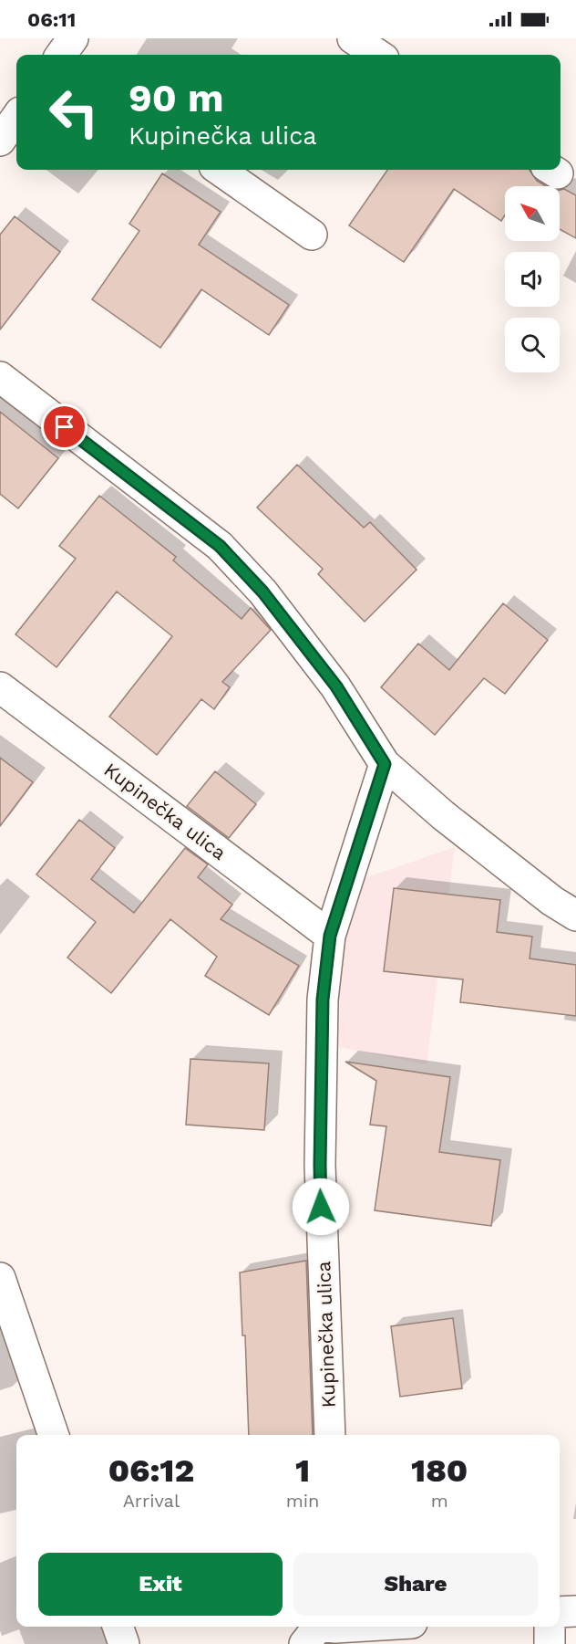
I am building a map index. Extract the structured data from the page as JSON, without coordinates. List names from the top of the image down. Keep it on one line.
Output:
{"streets":{"street":["Kupinečka ulica"]},"north":"top left","page":{"status":"06:11","turn":["90 m","Kupinečka ulica"],"eta":["06:12","Arrival","1","min","180","m"],"buttons":["Exit","Share"]}}
